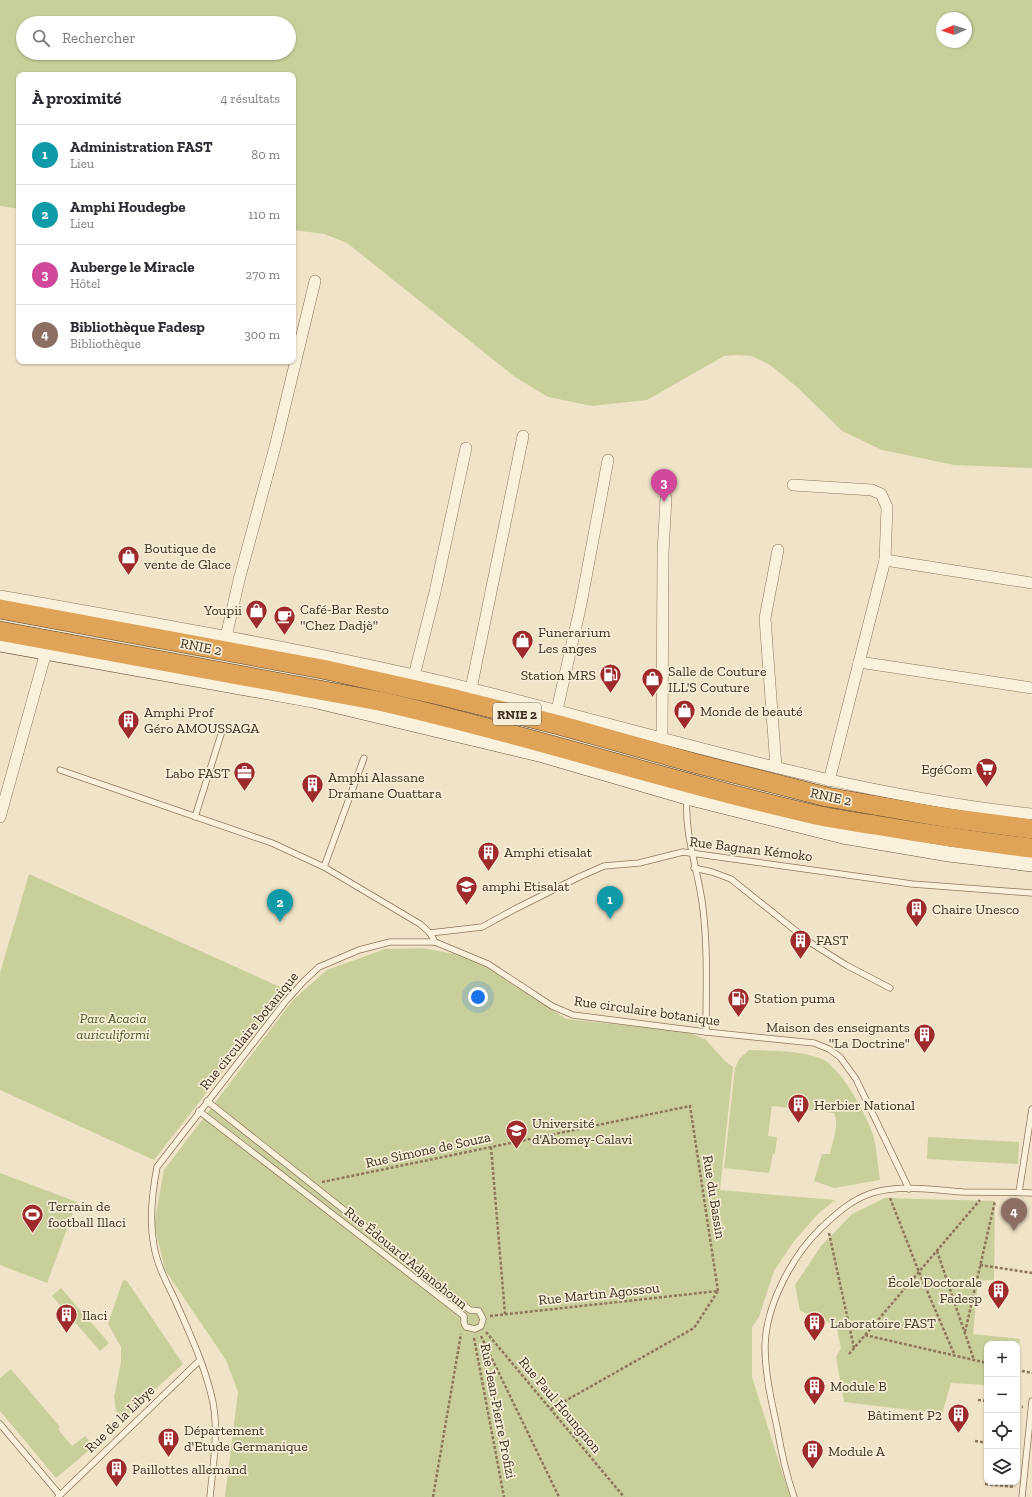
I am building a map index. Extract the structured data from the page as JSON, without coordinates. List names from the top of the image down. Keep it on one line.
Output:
{"streets":{"highway":["RNIE 2"],"lane":["Rue Bagnan Kémoko","Rue circulaire botanique","Rue Édouard Adjanohoun","Rue de la Libye"],"path":["Rue Simone de Souza","Rue du Bassin","Rue Martin Agossou","Rue Paul Houngnon","Rue Jean-Pierre Profizi"]},"crossings":[["Rue circulaire botanique","Rue Édouard Adjanohoun"],["Rue circulaire botanique","Rue de la Libye"],["Rue Simone de Souza","Rue du Bassin"],["Rue Simone de Souza","Rue Édouard Adjanohoun"],["Rue du Bassin","Rue Martin Agossou"],["Rue Édouard Adjanohoun","Rue Martin Agossou"],["Rue Édouard Adjanohoun","Rue Paul Houngnon"],["Rue Édouard Adjanohoun","Rue Jean-Pierre Profizi"],["Rue Paul Houngnon","Rue Jean-Pierre Profizi"]],"parks":["Parc Acacia auriculiformi"],"places":{"shop":["Boutique de vente de Glace","Youpii","Funerarium Les anges","Salle de Couture ILL'S Couture","Monde de beauté"],"cafe":["Café-Bar Resto ''Chez Dadjè''"],"fuel station":["Station MRS","Station puma"],"building":["Amphi Prof Géro AMOUSSAGA","Amphi Alassane Dramane Ouattara","Amphi etisalat","Chaire Unesco","FAST","Maison des enseignants ''La Doctrine''","Herbier National","École Doctorale Fadesp","Ilaci","Laboratoire FAST","Module B","Bâtiment P2","Département d'Etude Germanique","Module A","Paillottes allemand"],"supermarket":["EgéCom"],"office":["Labo FAST"],"school or university":["amphi Etisalat","Université d'Abomey-Calavi"],"sports":["Terrain de football Illaci"]},"north":"left","page":{"search":"Rechercher","heading":["À proximité","4 résultats"],"list":[{"mark":"1","name":"Administration FAST","note":"Lieu","value":"80 m"},{"mark":"2","name":"Amphi Houdegbe","note":"Lieu","value":"110 m"},{"mark":"3","name":"Auberge le Miracle","note":"Hôtel","value":"270 m"},{"mark":"4","name":"Bibliothèque Fadesp","note":"Bibliothèque","value":"300 m"}],"pins":["3","1","2","4"],"map_buttons":["+","−"]}}
